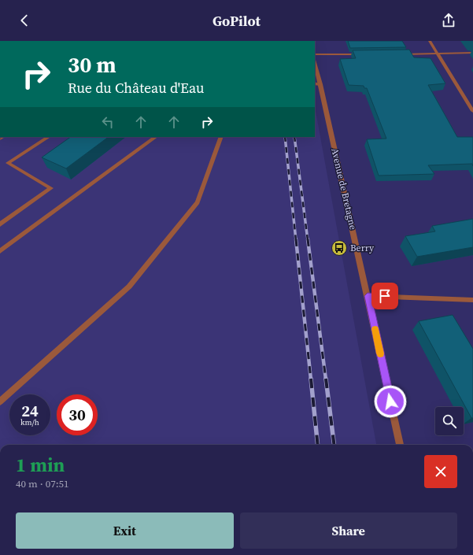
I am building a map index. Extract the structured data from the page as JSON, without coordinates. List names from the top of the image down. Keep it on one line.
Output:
{"streets":{"street":["Avenue de Bretagne"]},"places":{"bus stop":["Berry"]},"page":{"header":"GoPilot","turn":["30 m","Rue du Château d'Eau"],"speed":"24 km/h","limit":"30","heading":["1 min","40 m · 07:51"],"buttons":["Exit","Share"]}}
